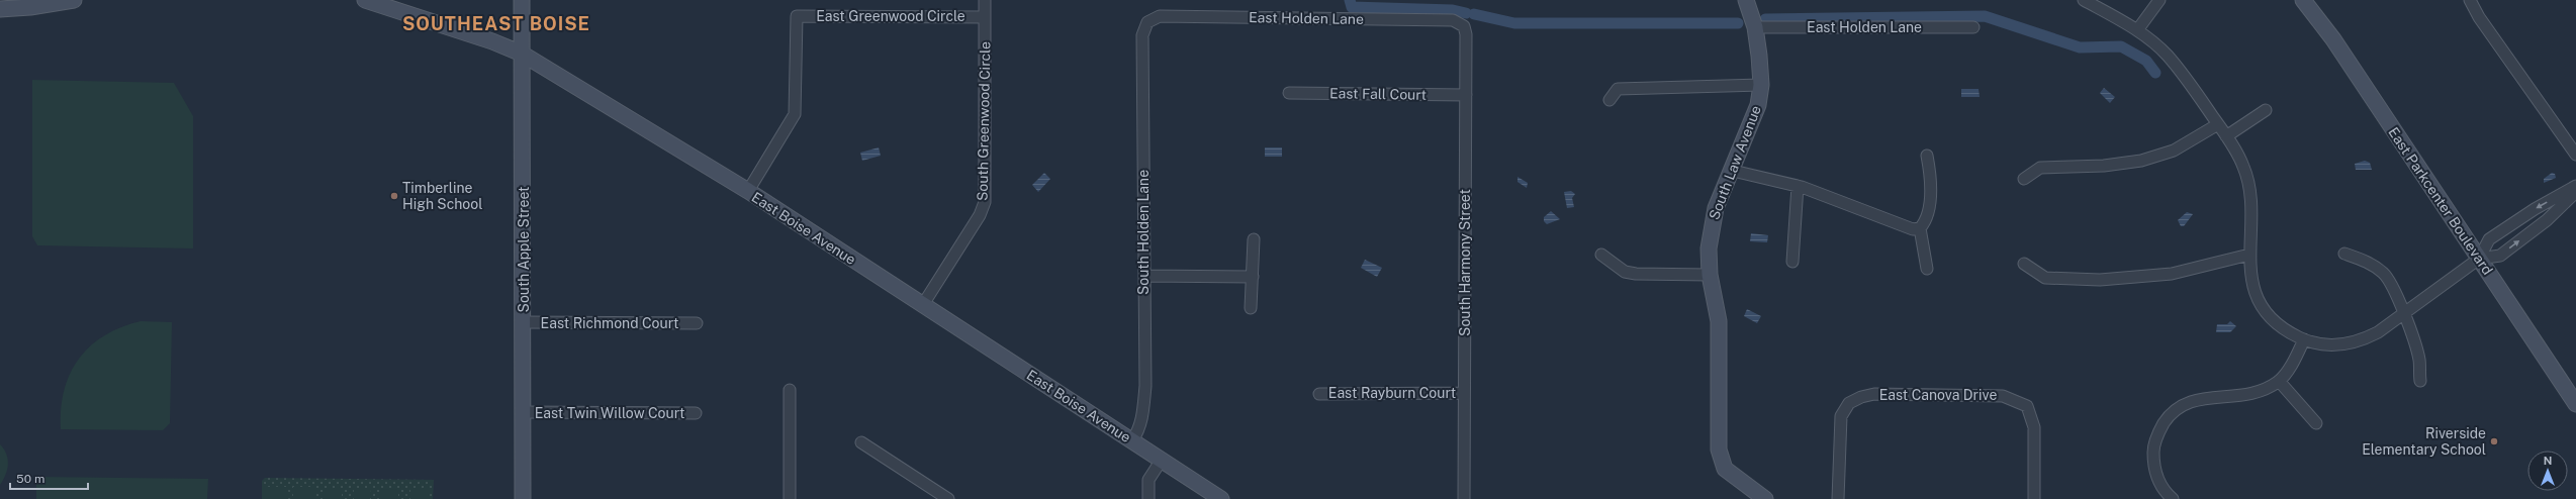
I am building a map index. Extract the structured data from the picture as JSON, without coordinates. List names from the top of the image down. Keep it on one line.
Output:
{"streets":{"street":["East Greenwood Circle","East Holden Lane","East Fall Court","South Greenwood Circle","South Law Avenue","East Parkcenter Boulevard","East Boise Avenue","South Holden Lane","South Apple Street","South Harmony Street","East Richmond Court","East Rayburn Court","East Canova Drive","East Twin Willow Court"]},"crossings":[["East Greenwood Circle","South Greenwood Circle"],["East Greenwood Circle","East Boise Avenue"],["East Holden Lane","South Law Avenue"],["East Holden Lane","South Holden Lane"],["East Holden Lane","South Harmony Street"],["East Fall Court","South Harmony Street"],["South Greenwood Circle","East Boise Avenue"],["East Boise Avenue","South Holden Lane"],["East Boise Avenue","South Apple Street"],["South Apple Street","East Richmond Court"],["South Apple Street","East Twin Willow Court"],["South Harmony Street","East Rayburn Court"]],"districts":["SOUTHEAST BOISE"],"places":["Timberline High School","Riverside Elementary School"],"scale_bar":"50 m","north":"top"}
